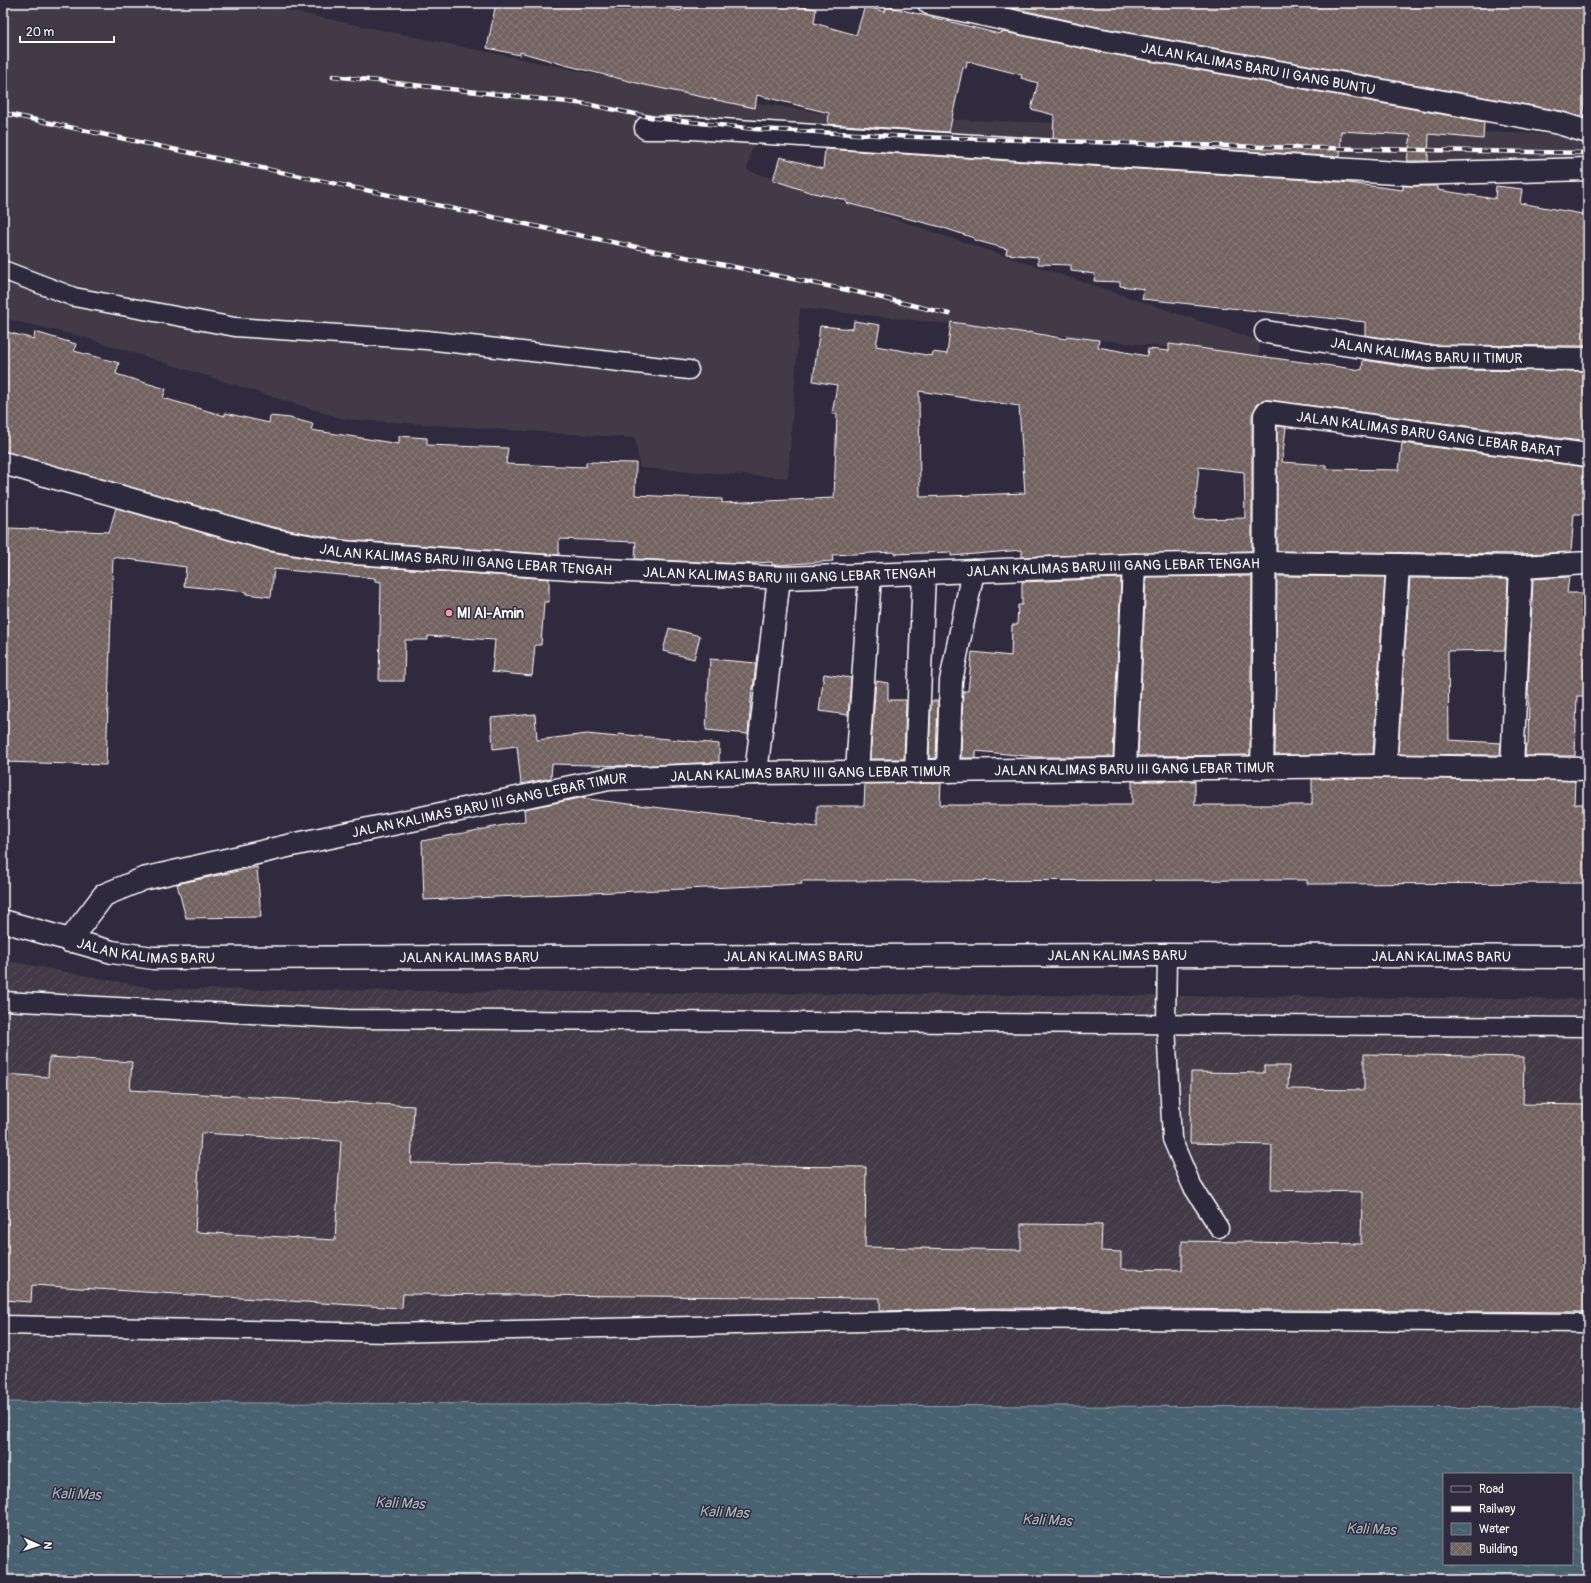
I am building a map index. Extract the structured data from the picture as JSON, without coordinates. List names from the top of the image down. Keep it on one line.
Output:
{"streets":{"street":["JALAN KALIMAS BARU II GANG BUNTU","JALAN KALIMAS BARU II TIMUR","JALAN KALIMAS BARU GANG LEBAR BARAT","JALAN KALIMAS BARU III GANG LEBAR TENGAH","JALAN KALIMAS BARU III GANG LEBAR TIMUR","JALAN KALIMAS BARU"]},"crossings":[["JALAN KALIMAS BARU GANG LEBAR BARAT","JALAN KALIMAS BARU III GANG LEBAR TENGAH"],["JALAN KALIMAS BARU III GANG LEBAR TIMUR","JALAN KALIMAS BARU"]],"water":["Kali Mas"],"places":["MI Al-Amin"],"legend":["Road","Railway","Water","Building"],"scale_bar":"20 m","north":"right"}
